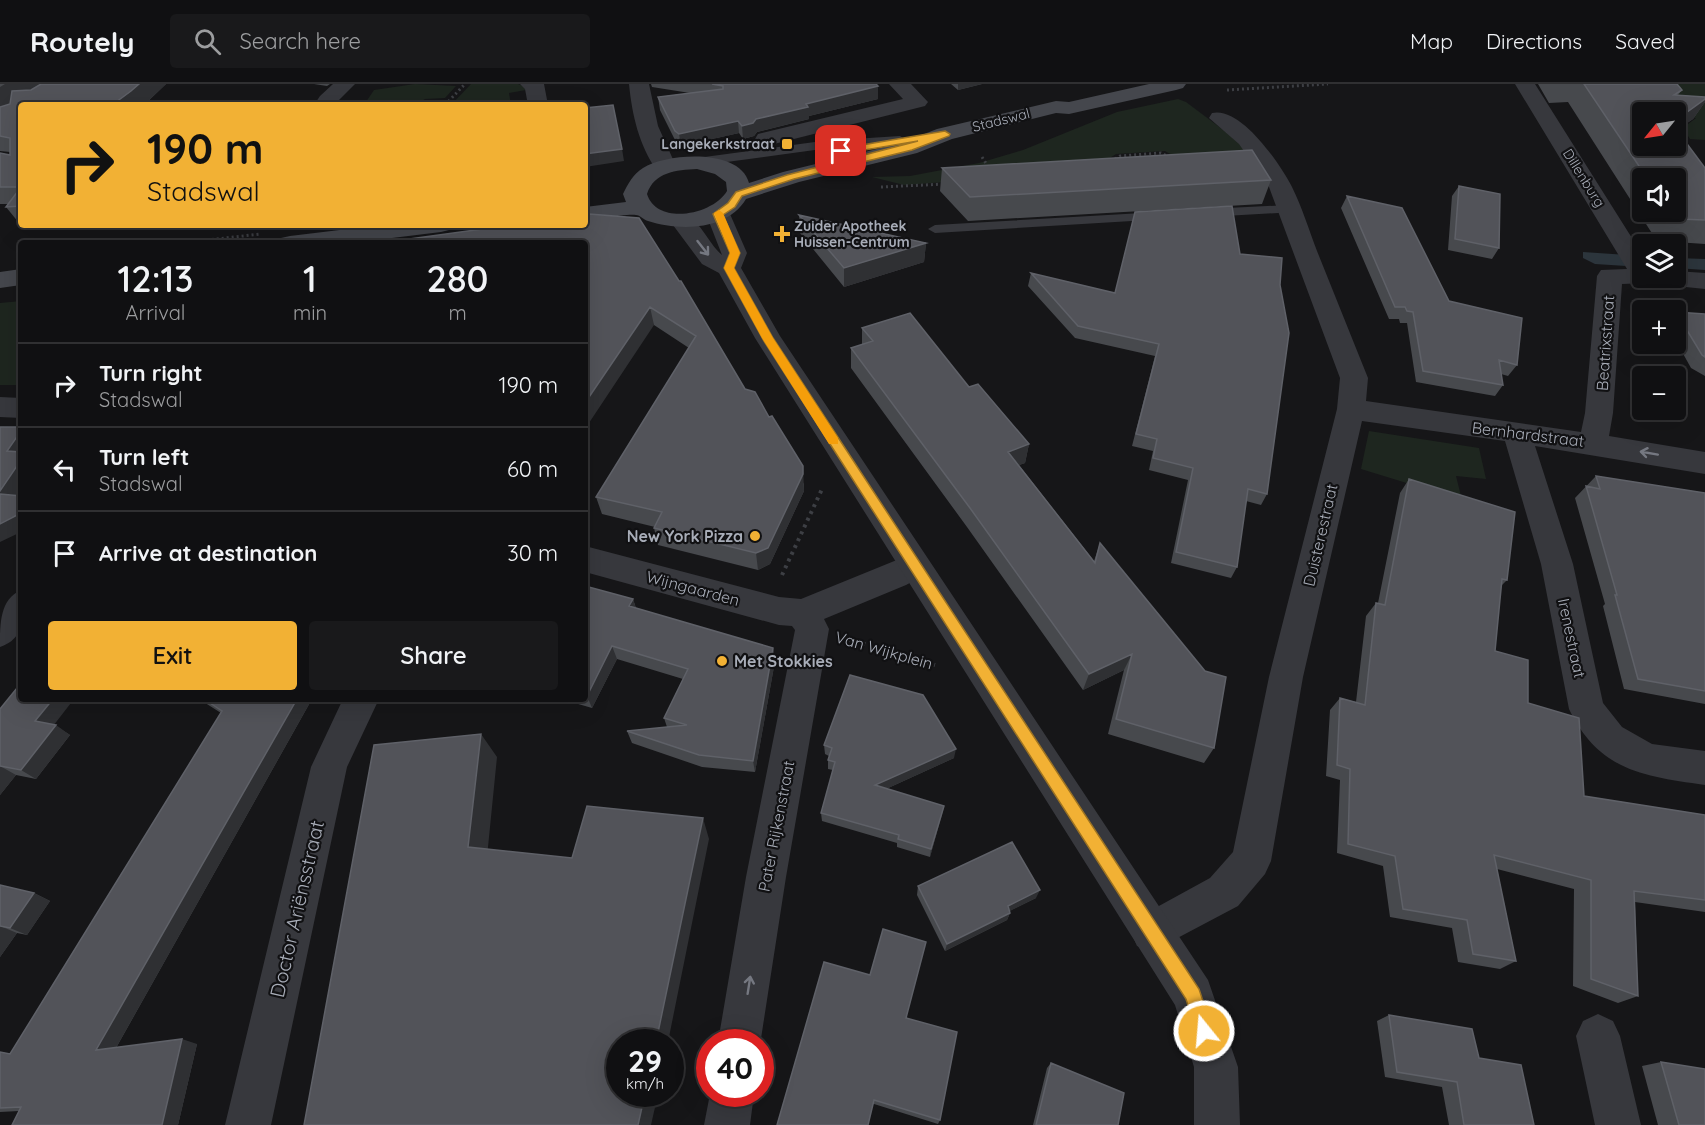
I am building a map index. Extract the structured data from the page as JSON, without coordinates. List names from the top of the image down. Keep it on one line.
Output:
{"streets":{"main road":["Stadswal"],"street":["Dillenburg","Beatrixstraat","Bernhardstraat","Duisterestraat","Wijngaarden","Irenestraat","Pater Rijkenstraat","Doctor Ariënsstraat"],"path":["Van Wijkplein"]},"crossings":[["Beatrixstraat","Bernhardstraat"],["Bernhardstraat","Duisterestraat"],["Bernhardstraat","Irenestraat"],["Wijngaarden","Van Wijkplein"],["Wijngaarden","Pater Rijkenstraat"],["Van Wijkplein","Pater Rijkenstraat"]],"one_way":["Pater Rijkenstraat"],"places":{"transit":["Langekerkstraat"],"health":["Zuider Apotheek Huissen-Centrum"],"other":["New York Pizza","Met Stokkies"]},"north":"bottom left","page":{"header":"Routely","search":"Search here","nav":["Map","Directions","Saved"],"map_buttons":["+","−"],"turn":["190 m","Stadswal"],"eta":["12:13","Arrival","1","min","280","m"],"list":[{"name":"Turn right","note":"Stadswal","value":"190 m"},{"name":"Turn left","note":"Stadswal","value":"60 m"},{"name":"Arrive at destination","value":"30 m"}],"buttons":["Exit","Share"],"speed":"29 km/h","limit":"40"}}
